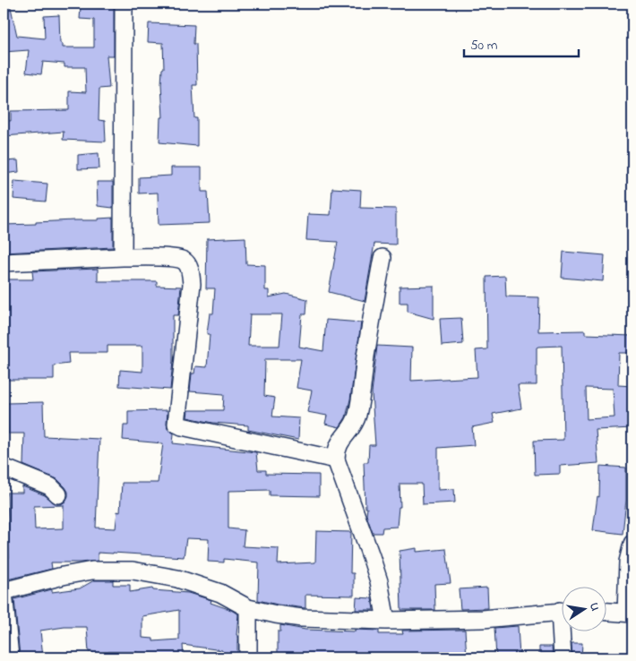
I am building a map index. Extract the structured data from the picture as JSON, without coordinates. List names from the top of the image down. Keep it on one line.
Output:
{"scale_bar":"50 m","north":"right"}
